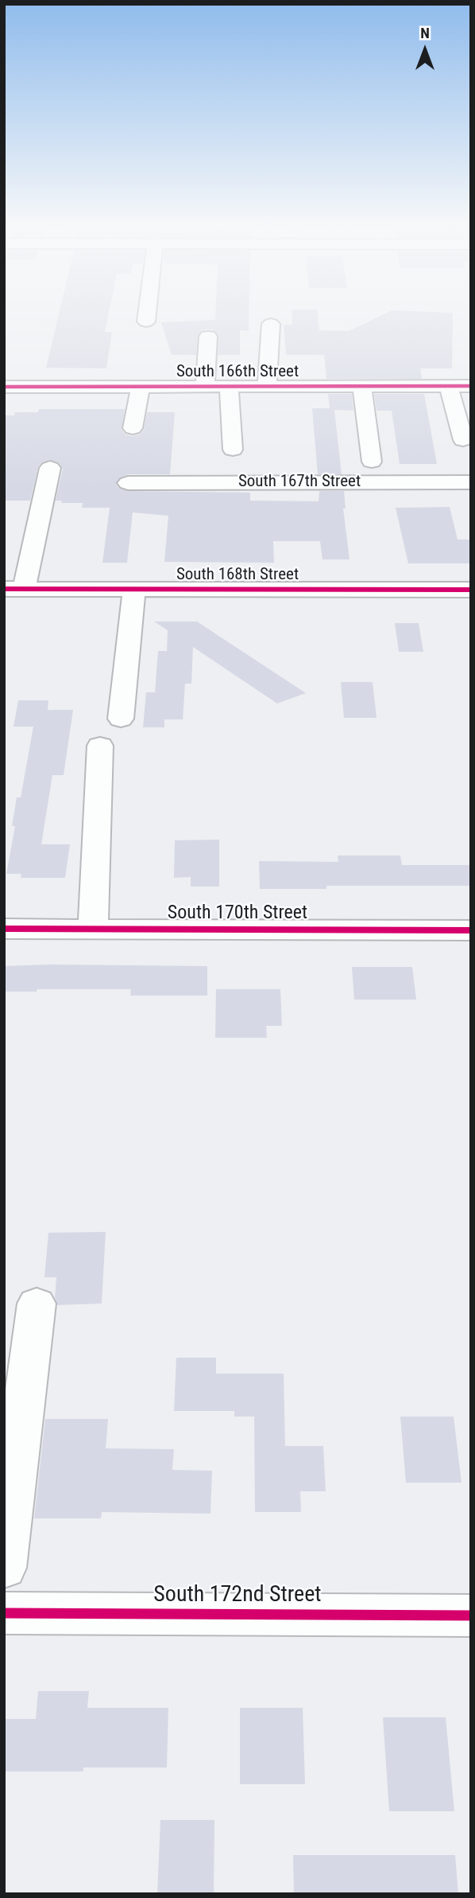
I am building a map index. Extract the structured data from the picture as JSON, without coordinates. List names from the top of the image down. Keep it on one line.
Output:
{"streets":{"street":["South 166th Street","South 167th Street","South 168th Street","South 170th Street","South 172nd Street"]},"north":"top"}
